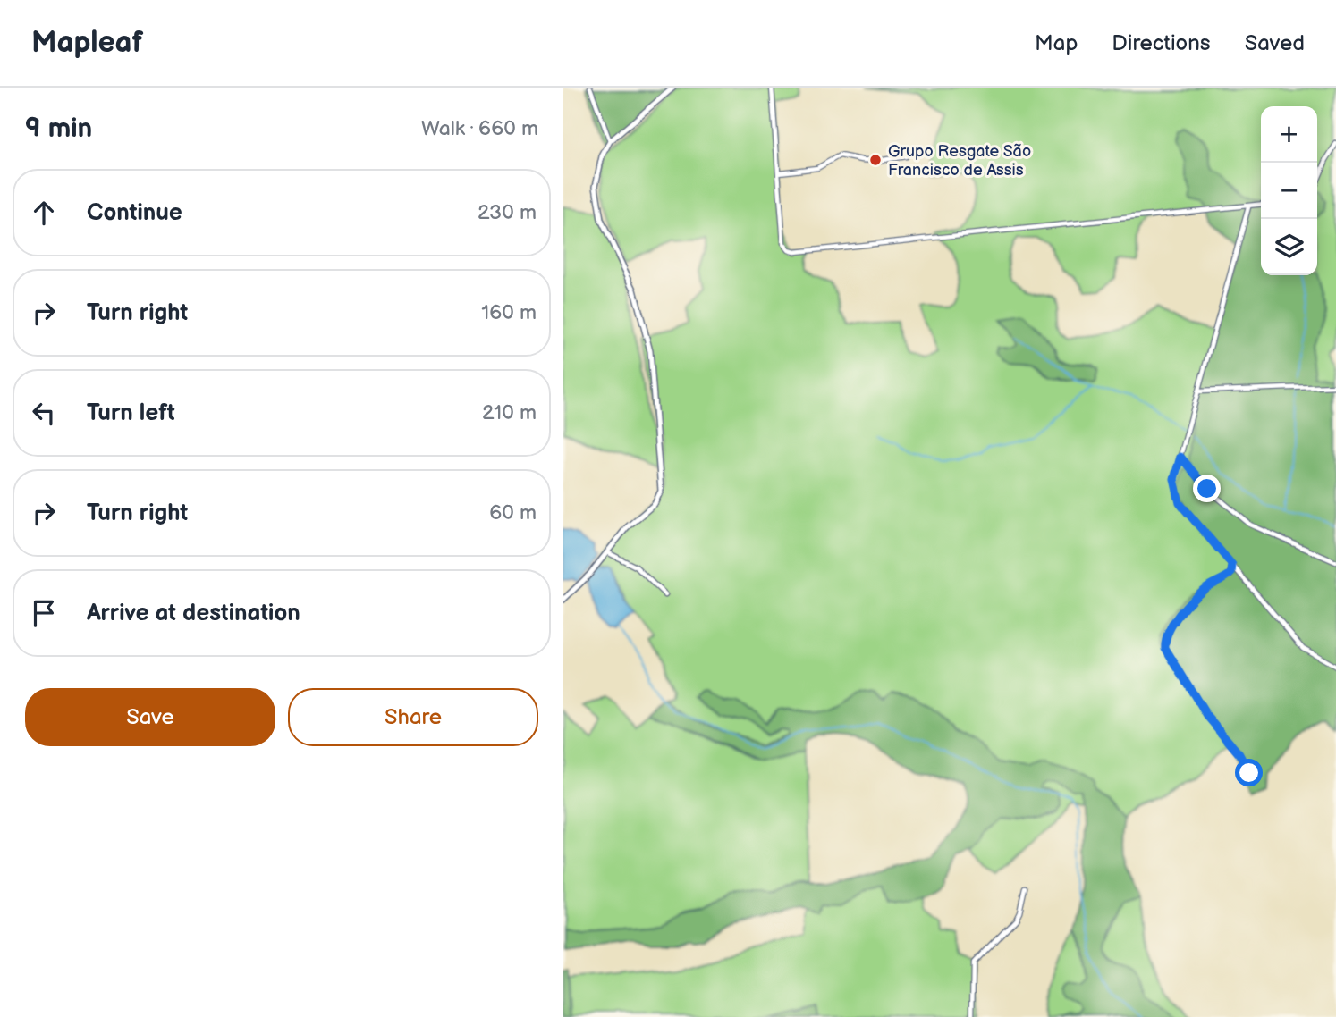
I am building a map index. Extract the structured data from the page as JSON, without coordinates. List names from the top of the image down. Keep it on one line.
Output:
{"places":["Grupo Resgate São Francisco de Assis"],"page":{"header":"Mapleaf","nav":["Map","Directions","Saved"],"heading":["9 min","Walk · 660 m"],"map_buttons":["+","−"],"list":[["Continue","230 m"],["Turn right","160 m"],["Turn left","210 m"],["Turn right","60 m"],"Arrive at destination"],"buttons":["Save","Share"]}}
